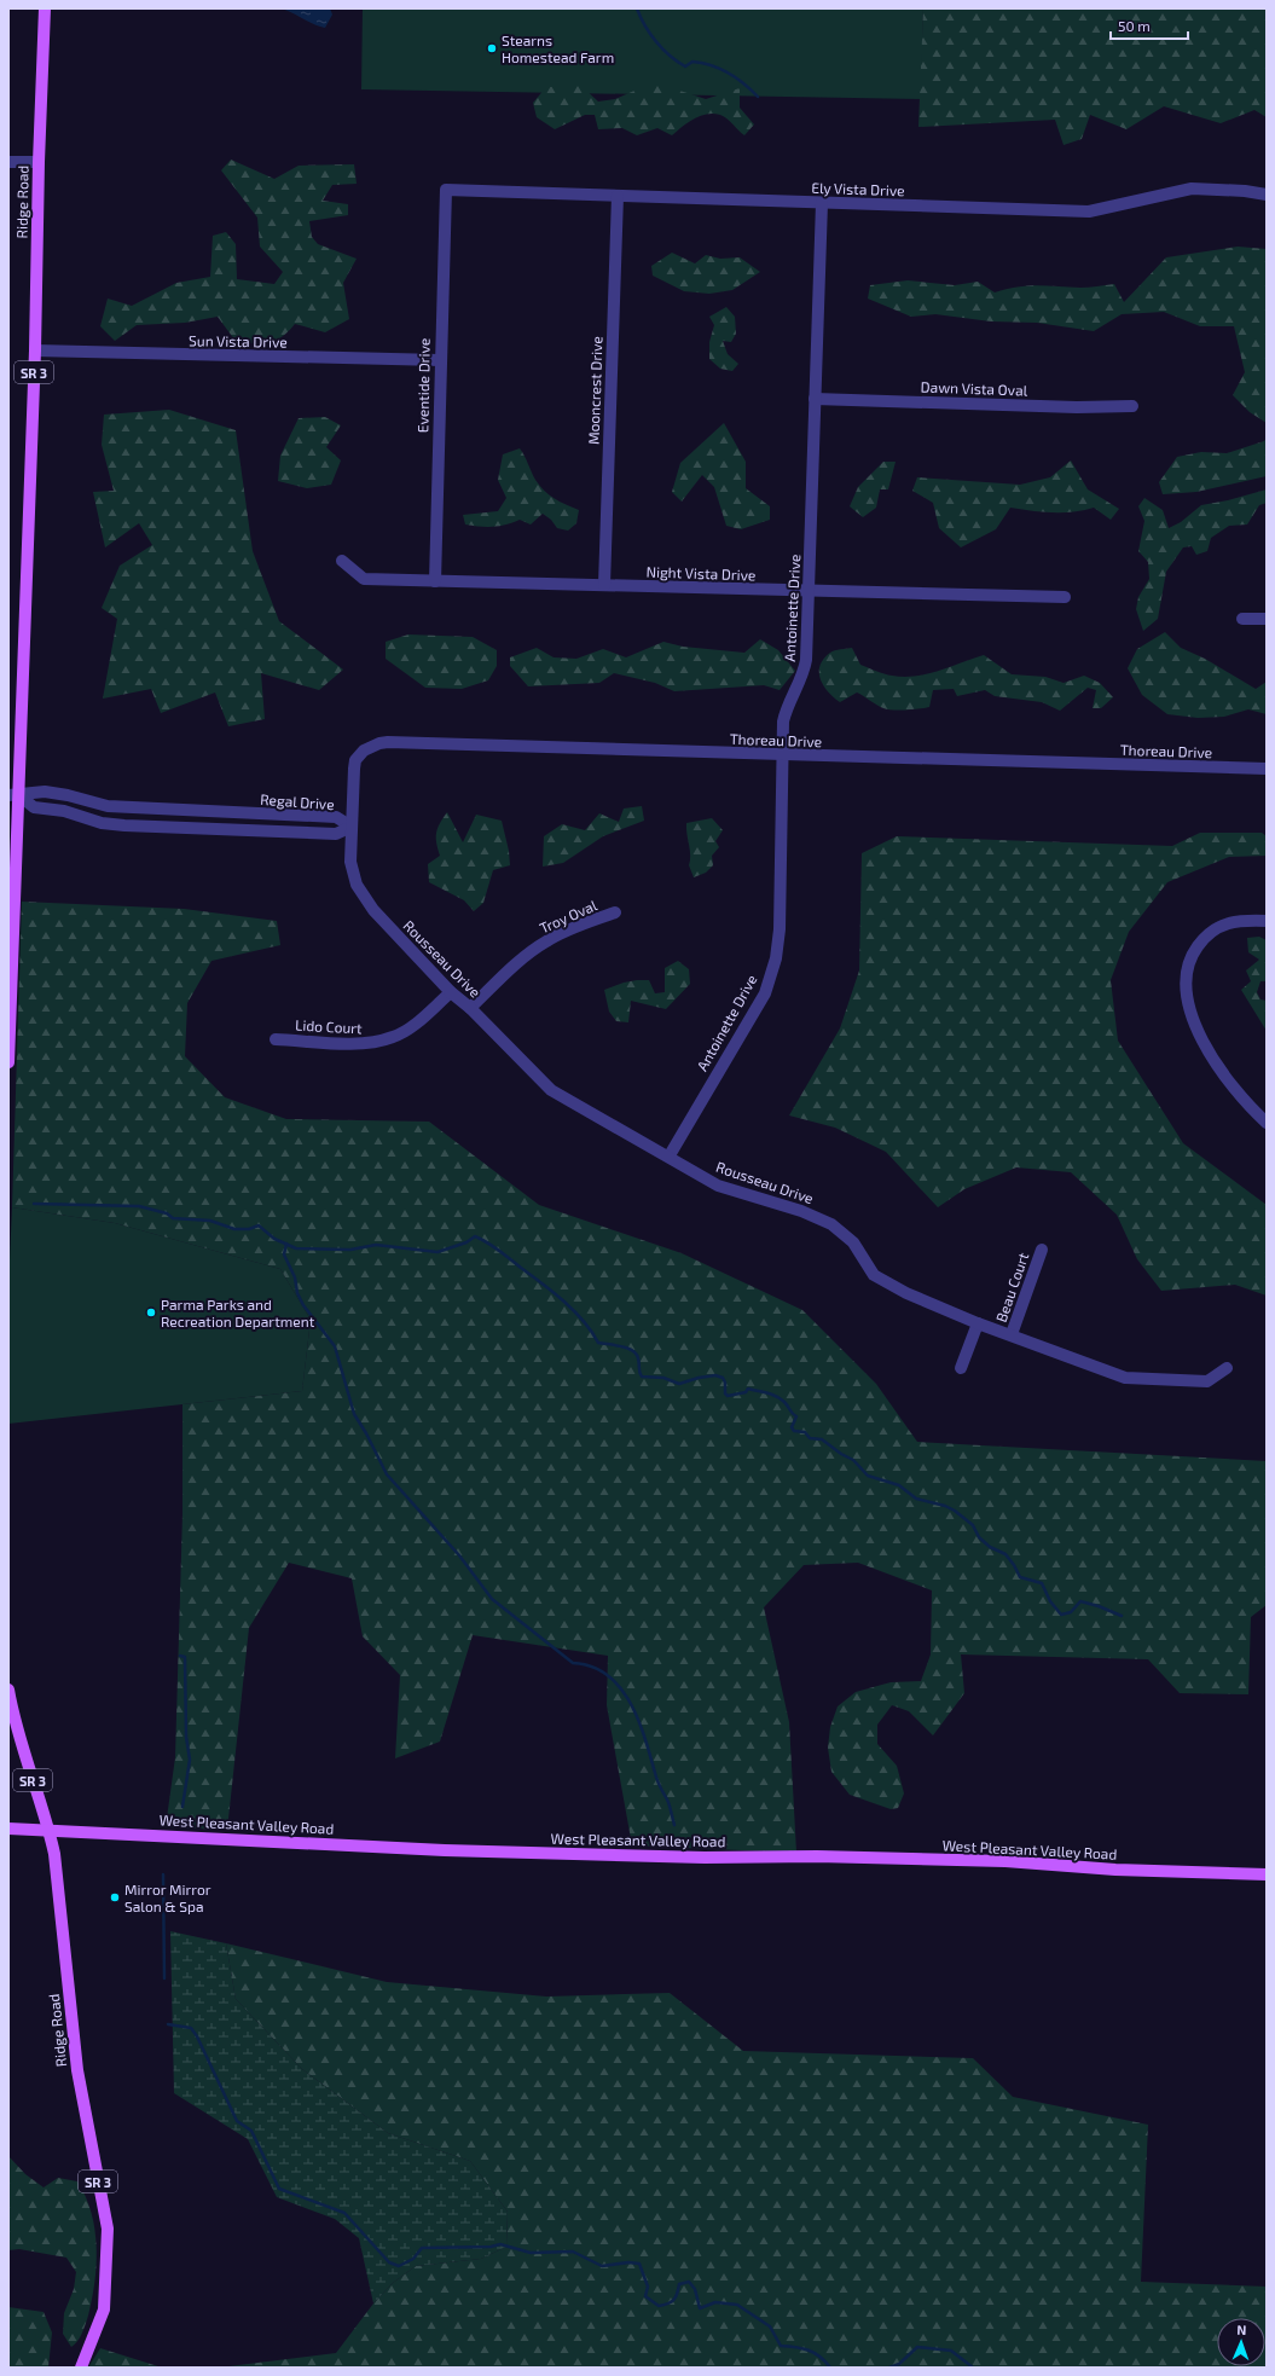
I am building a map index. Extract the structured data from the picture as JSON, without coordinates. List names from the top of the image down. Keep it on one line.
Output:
{"streets":{"main road":["Ridge Road","SR 3","West Pleasant Valley Road"],"street":["Ely Vista Drive","Sun Vista Drive","Eventide Drive","Dawn Vista Oval","Mooncrest Drive","Night Vista Drive","Antoinette Drive","Thoreau Drive","Regal Drive","Troy Oval","Rousseau Drive","Lido Court","Beau Court"]},"crossings":[["Ely Vista Drive","Eventide Drive"],["Ely Vista Drive","Mooncrest Drive"],["Ely Vista Drive","Antoinette Drive"],["Ridge Road","Sun Vista Drive"],["Ridge Road","Regal Drive"],["Ridge Road","West Pleasant Valley Road"],["Sun Vista Drive","Eventide Drive"],["Eventide Drive","Night Vista Drive"],["Dawn Vista Oval","Antoinette Drive"],["Mooncrest Drive","Night Vista Drive"],["Night Vista Drive","Antoinette Drive"],["Antoinette Drive","Thoreau Drive"],["Antoinette Drive","Rousseau Drive"],["Thoreau Drive","Regal Drive"],["Thoreau Drive","Rousseau Drive"],["Regal Drive","Rousseau Drive"],["Troy Oval","Rousseau Drive"],["Rousseau Drive","Lido Court"],["Rousseau Drive","Beau Court"]],"places":["Stearns Homestead Farm","Parma Parks and Recreation Department","Mirror Mirror Salon & Spa"],"scale_bar":"50 m","north":"top"}
